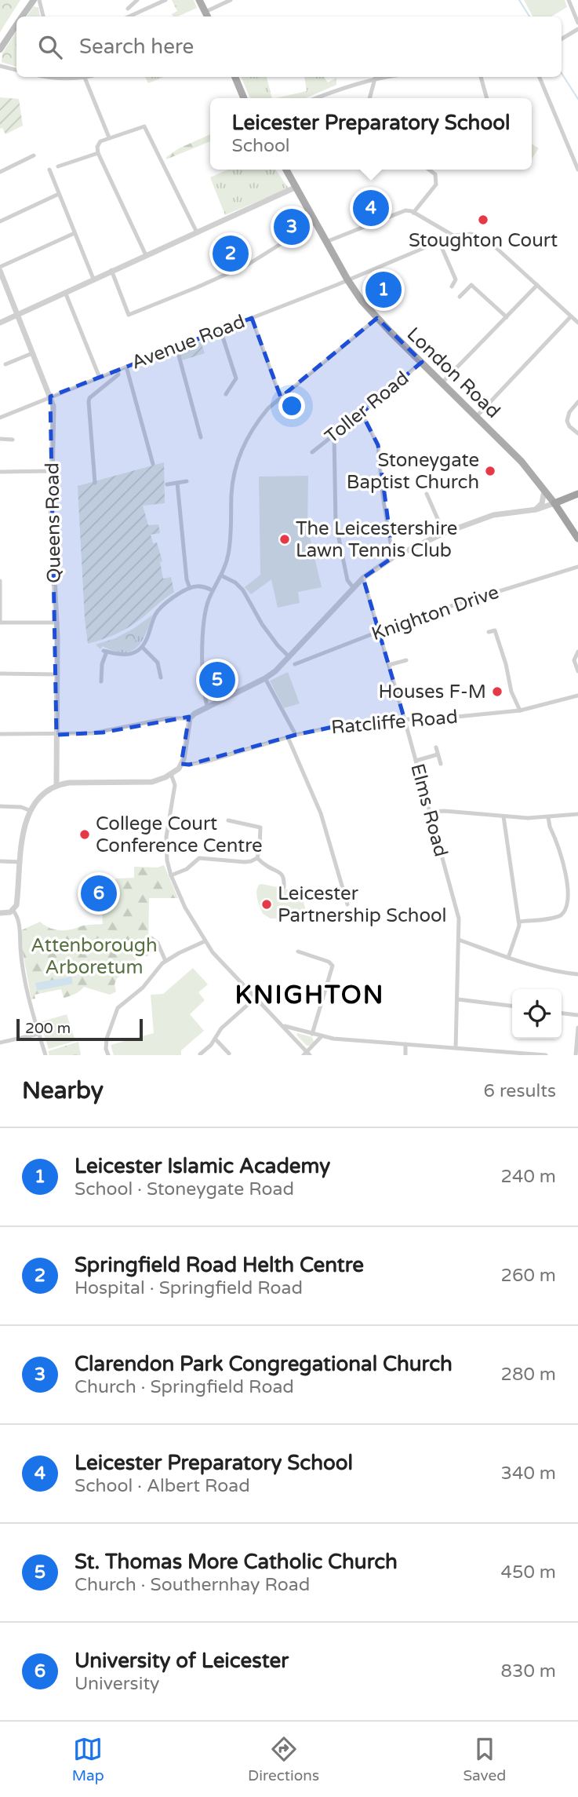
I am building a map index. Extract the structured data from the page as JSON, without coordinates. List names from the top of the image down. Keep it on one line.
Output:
{"streets":{"highway":["London Road"],"street":["Avenue Road","Toller Road","Queens Road","Knighton Drive","Ratcliffe Road","Elms Road"]},"crossings":[["Avenue Road","London Road"],["London Road","Toller Road"],["Knighton Drive","Elms Road"],["Ratcliffe Road","Elms Road"]],"districts":["KNIGHTON"],"parks":["Attenborough Arboretum"],"places":["Stoughton Court","Stoneygate Baptist Church","The Leicestershire Lawn Tennis Club","Houses F-M","College Court Conference Centre","Leicester Partnership School"],"scale_bar":"200 m","page":{"search":"Search here","popup":["Leicester Preparatory School","School"],"pins":["4","3","2","1","5","6"],"scale":"200 m","heading":["Nearby","6 results"],"list":[{"mark":"1","name":"Leicester Islamic Academy","note":"School · Stoneygate Road","value":"240 m"},{"mark":"2","name":"Springfield Road Helth Centre","note":"Hospital · Springfield Road","value":"260 m"},{"mark":"3","name":"Clarendon Park Congregational Church","note":"Church · Springfield Road","value":"280 m"},{"mark":"4","name":"Leicester Preparatory School","note":"School · Albert Road","value":"340 m"},{"mark":"5","name":"St. Thomas More Catholic Church","note":"Church · Southernhay Road","value":"450 m"},{"mark":"6","name":"University of Leicester","note":"University","value":"830 m"}],"nav":["Map","Directions","Saved"]}}
